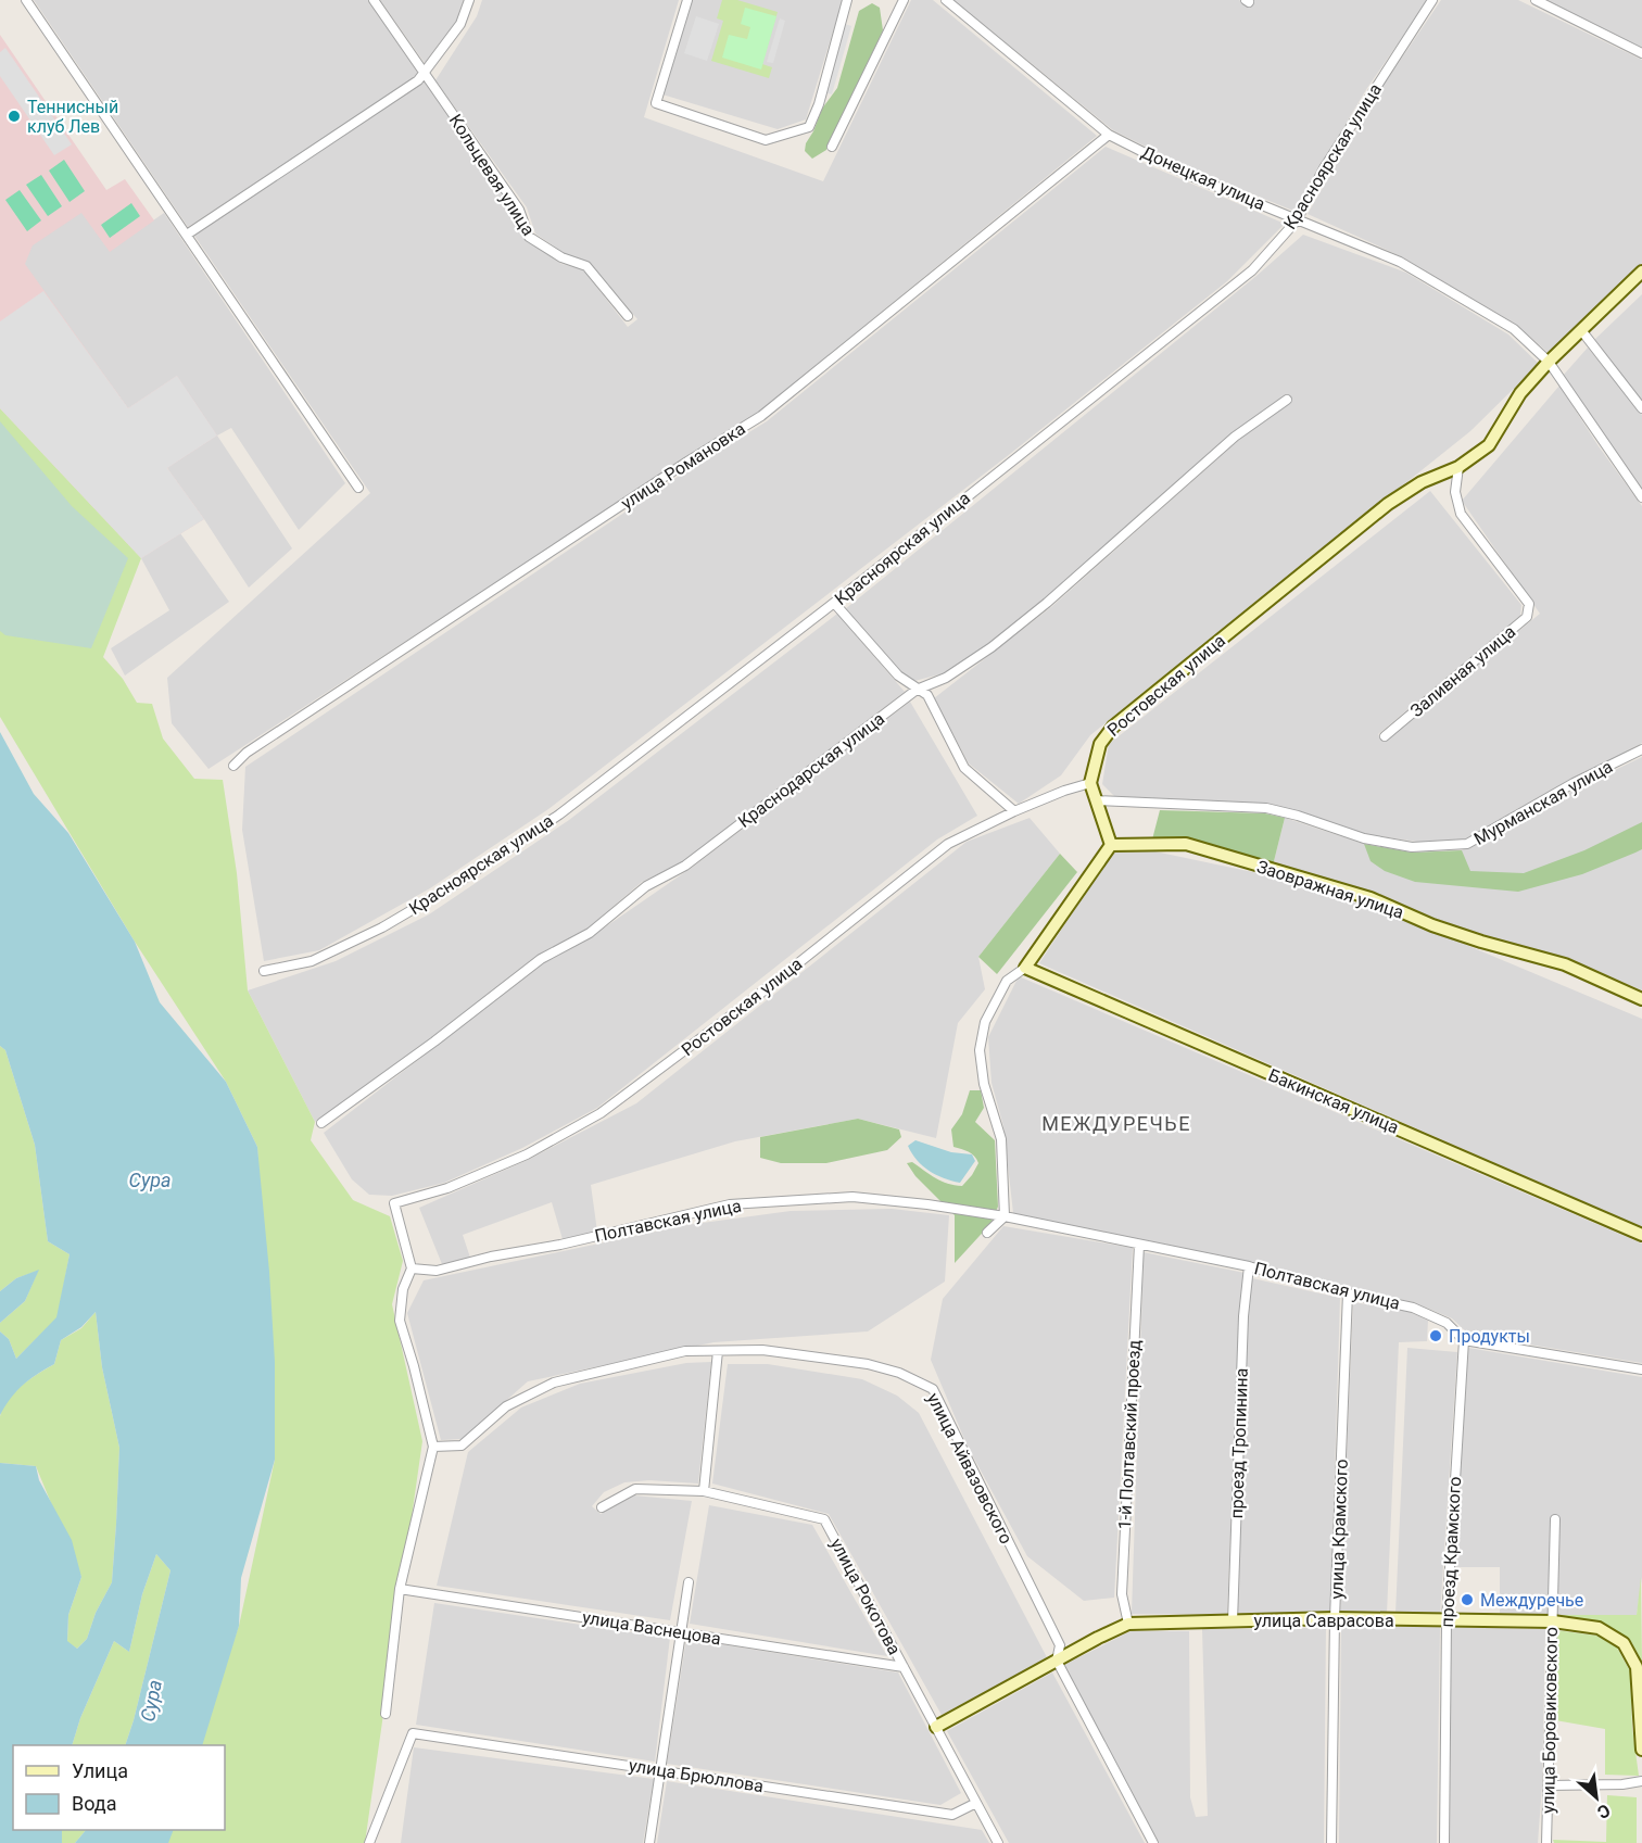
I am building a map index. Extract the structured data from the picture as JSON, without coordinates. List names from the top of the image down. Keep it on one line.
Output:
{"streets":{"street":["Красноярская улица","Кольцевая улица","Донецкая улица","улица Романовка","Заливная улица","Ростовская улица","Краснодарская улица","Мурманская улица","Заовражная улица","Бакинская улица","Полтавская улица","1-й Полтавский проезд","проезд Тропинина","улица Айвазовского","улица Крамского","проезд Крамского","улица Рокотова","улица Саврасова","улица Васнецова","улица Боровиковского","улица Брюллова"]},"crossings":[["Красноярская улица","Донецкая улица"],["Донецкая улица","улица Романовка"],["Донецкая улица","Ростовская улица"],["Заливная улица","Ростовская улица"],["Ростовская улица","Полтавская улица"],["Полтавская улица","1-й Полтавский проезд"],["Полтавская улица","проезд Тропинина"],["Полтавская улица","улица Крамского"],["Полтавская улица","проезд Крамского"],["1-й Полтавский проезд","улица Саврасова"],["проезд Тропинина","улица Саврасова"],["улица Айвазовского","улица Саврасова"],["улица Крамского","улица Саврасова"],["проезд Крамского","улица Саврасова"],["улица Рокотова","улица Саврасова"],["улица Рокотова","улица Васнецова"],["улица Рокотова","улица Брюллова"],["улица Саврасова","улица Боровиковского"]],"districts":["МЕЖДУРЕЧЬЕ"],"water":["Сура"],"places":["Теннисный клуб Лев","Продукты","Междуречье"],"legend":["Улица","Вода"],"north":"bottom right"}
